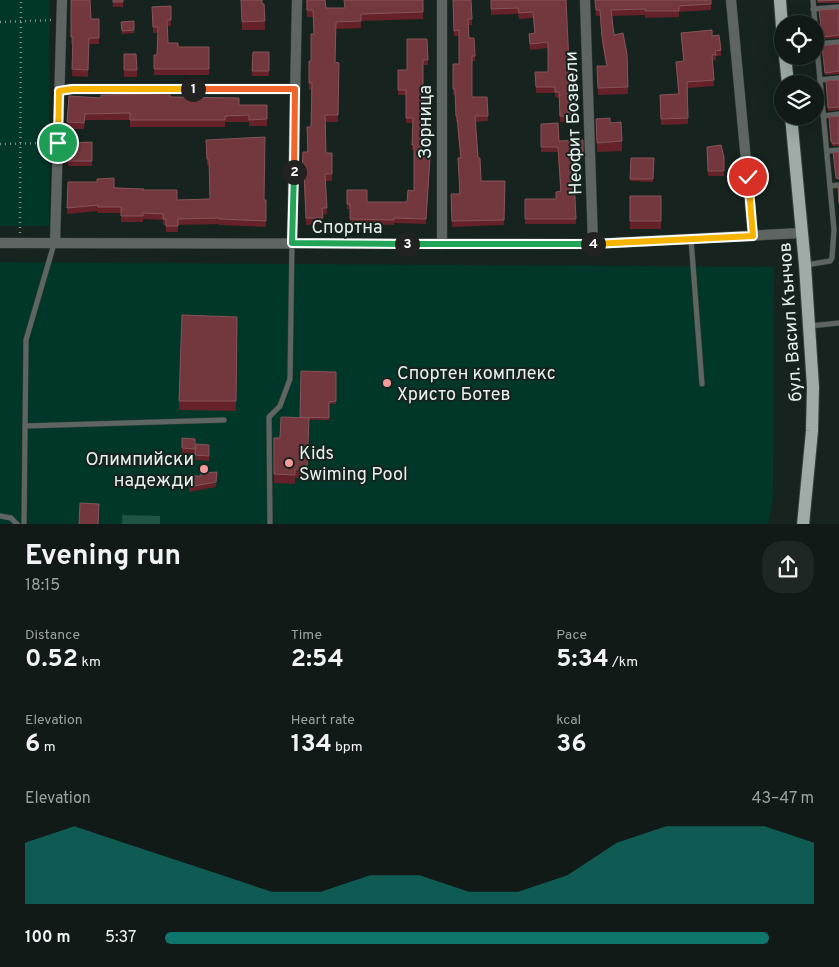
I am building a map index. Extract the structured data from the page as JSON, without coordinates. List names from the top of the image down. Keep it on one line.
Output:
{"streets":{"main road":["бул. Васил Кънчов"],"street":["Зорница","Неофит Бозвели","Спортна"]},"crossings":[["Зорница","Спортна"],["Неофит Бозвели","Спортна"],["Спортна","бул. Васил Кънчов"]],"places":["Спортен комплекс Христо Ботев","Kids Swiming Pool","Олимпийски надежди"],"page":{"pins":["1","2","3","4"],"heading":["Evening run","18:15"],"stats":[["Distance","0.52 km"],["Time","2:54"],["Pace","5:34 /km"],["Elevation","6 m"],["Heart rate","134 bpm"],["kcal","36"]],"chart":["Elevation","43–47 m"],"list":[{"name":"100 m","note":"5:37"}]}}
